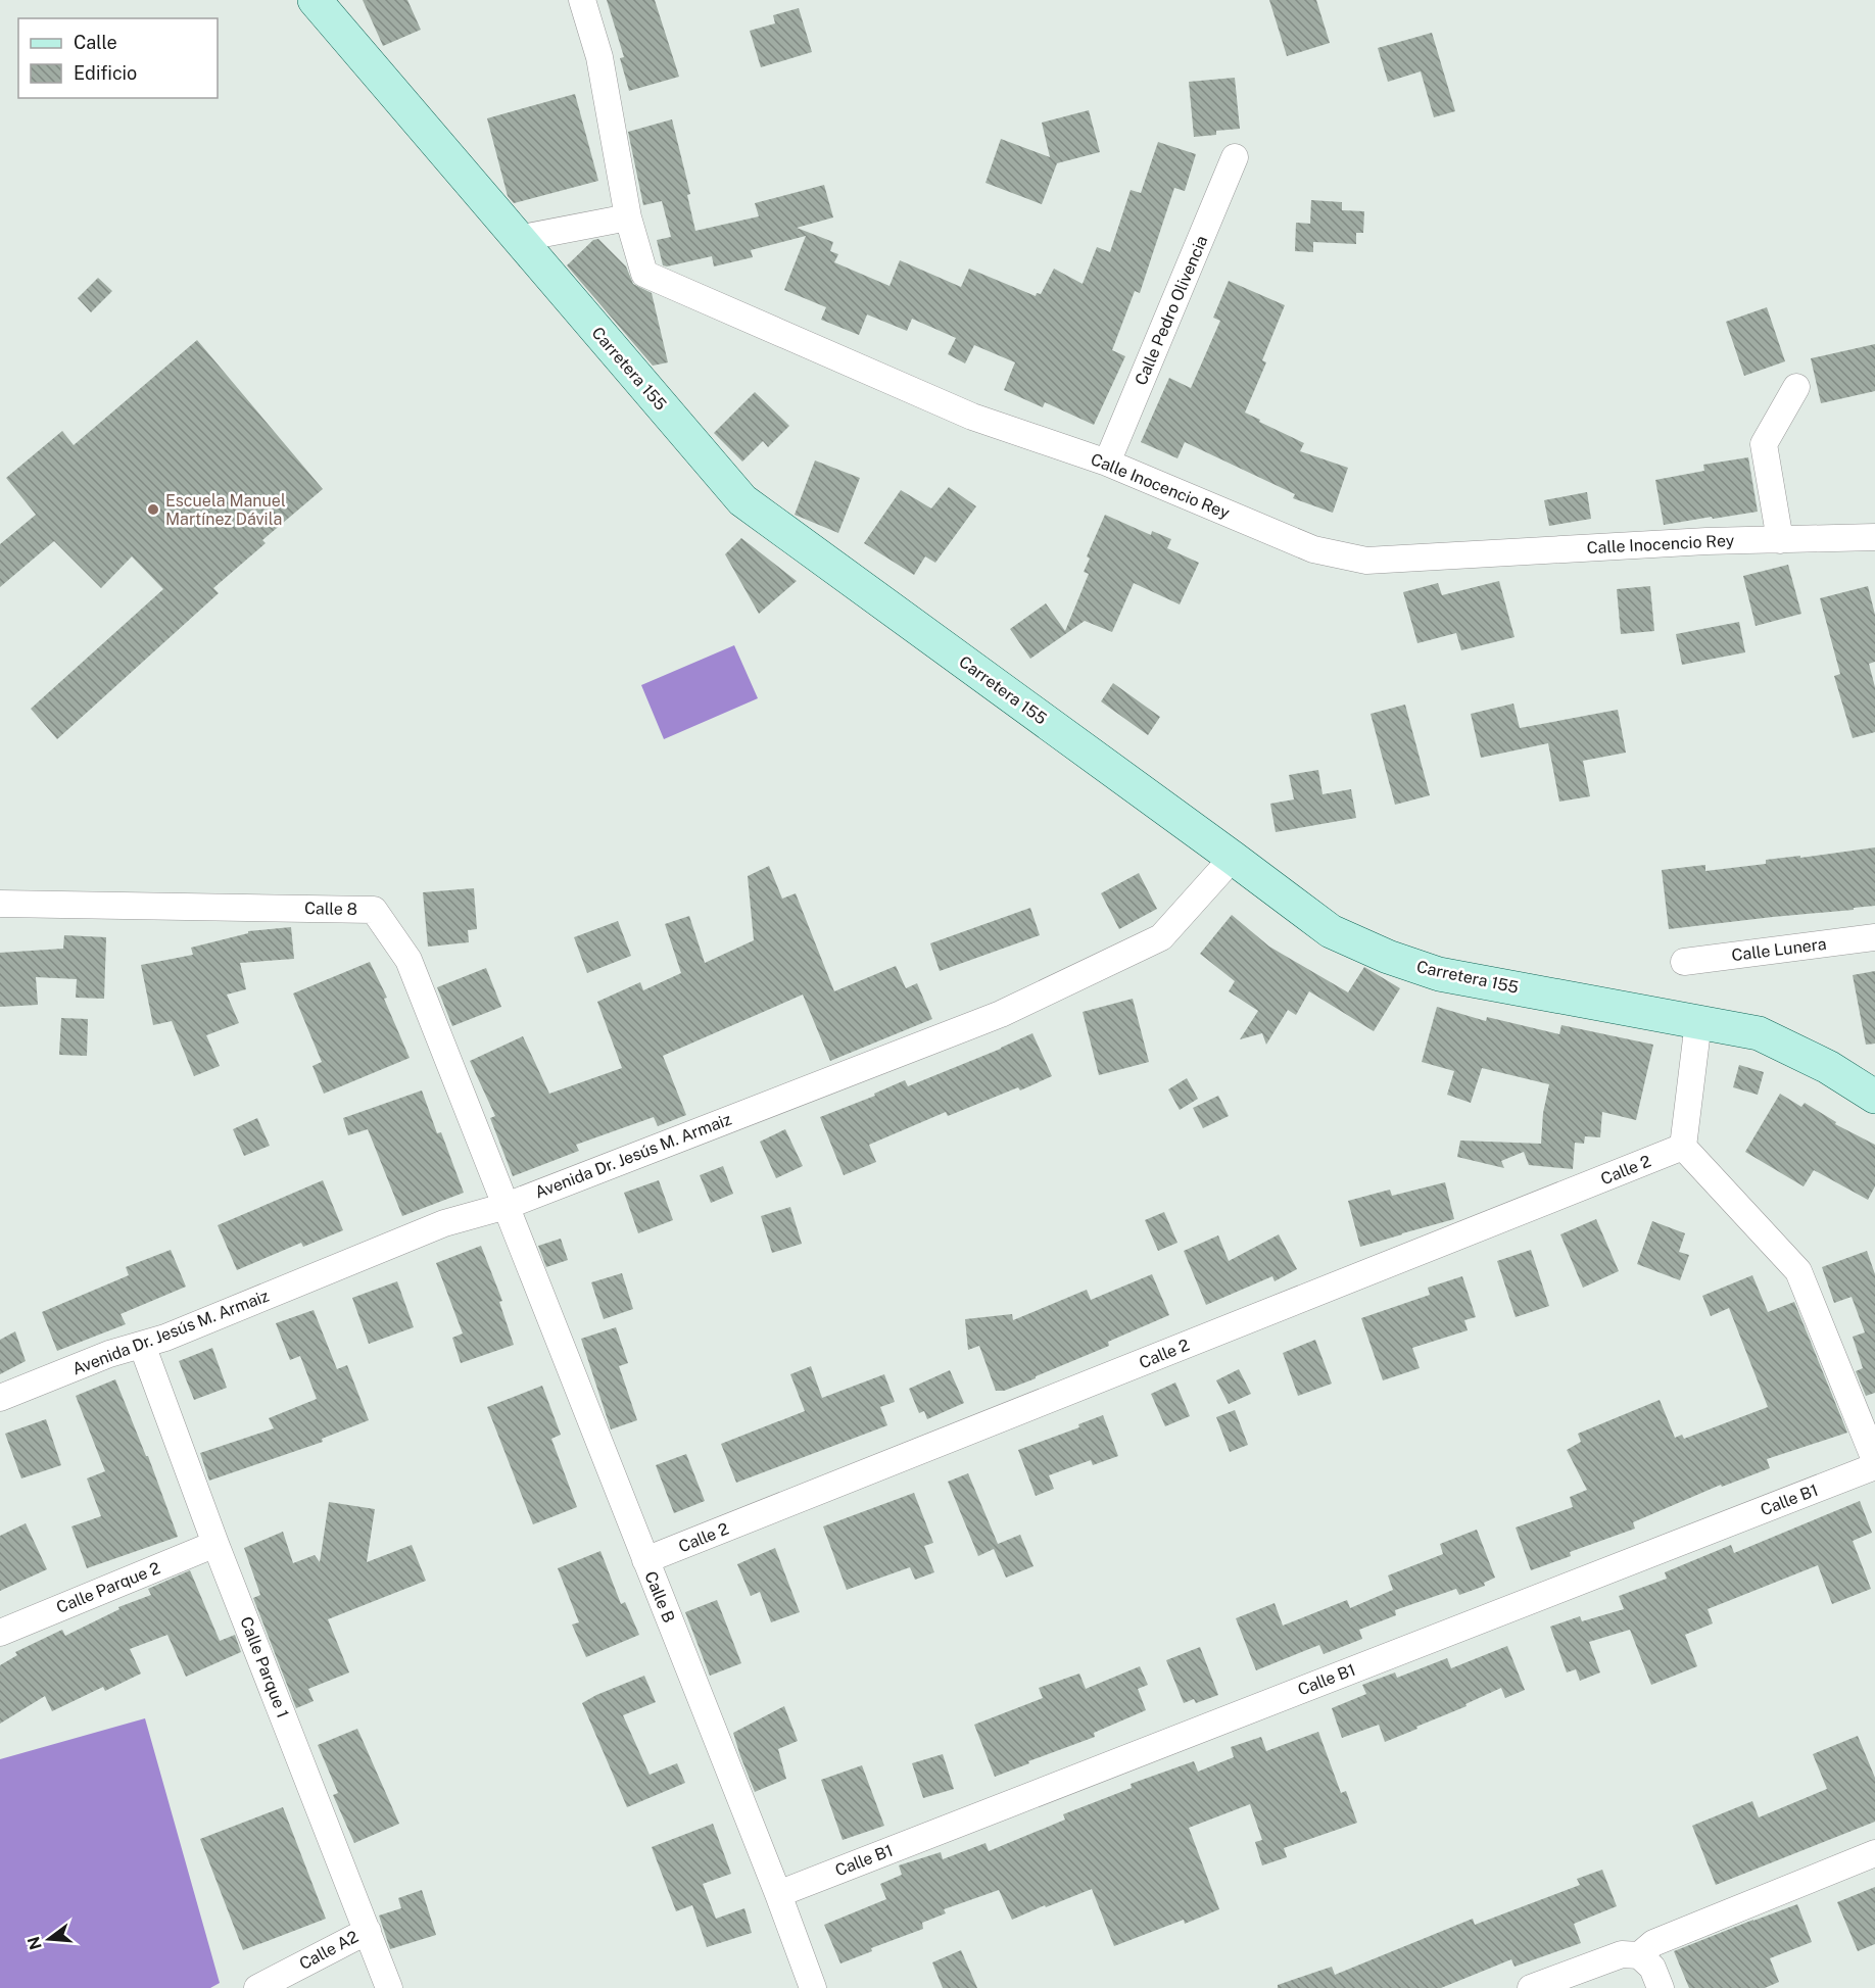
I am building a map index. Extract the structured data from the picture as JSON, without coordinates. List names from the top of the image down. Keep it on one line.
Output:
{"streets":{"street":["Calle Pedro Olivencia","Carretera 155","Calle Inocencio Rey","Calle 8","Calle Lunera","Avenida Dr. Jesús M. Armaiz","Calle 2","Calle B1","Calle Parque 2","Calle B","Calle Parque 1","Calle A2"]},"crossings":[["Calle Pedro Olivencia","Calle Inocencio Rey"],["Carretera 155","Avenida Dr. Jesús M. Armaiz"],["Calle 8","Avenida Dr. Jesús M. Armaiz"],["Calle 8","Calle B"],["Avenida Dr. Jesús M. Armaiz","Calle B"],["Avenida Dr. Jesús M. Armaiz","Calle Parque 1"],["Calle 2","Calle B"],["Calle B1","Calle B"],["Calle Parque 2","Calle Parque 1"],["Calle Parque 1","Calle A2"]],"places":["Escuela Manuel Martínez Dávila"],"legend":["Calle","Edificio"],"north":"left"}
